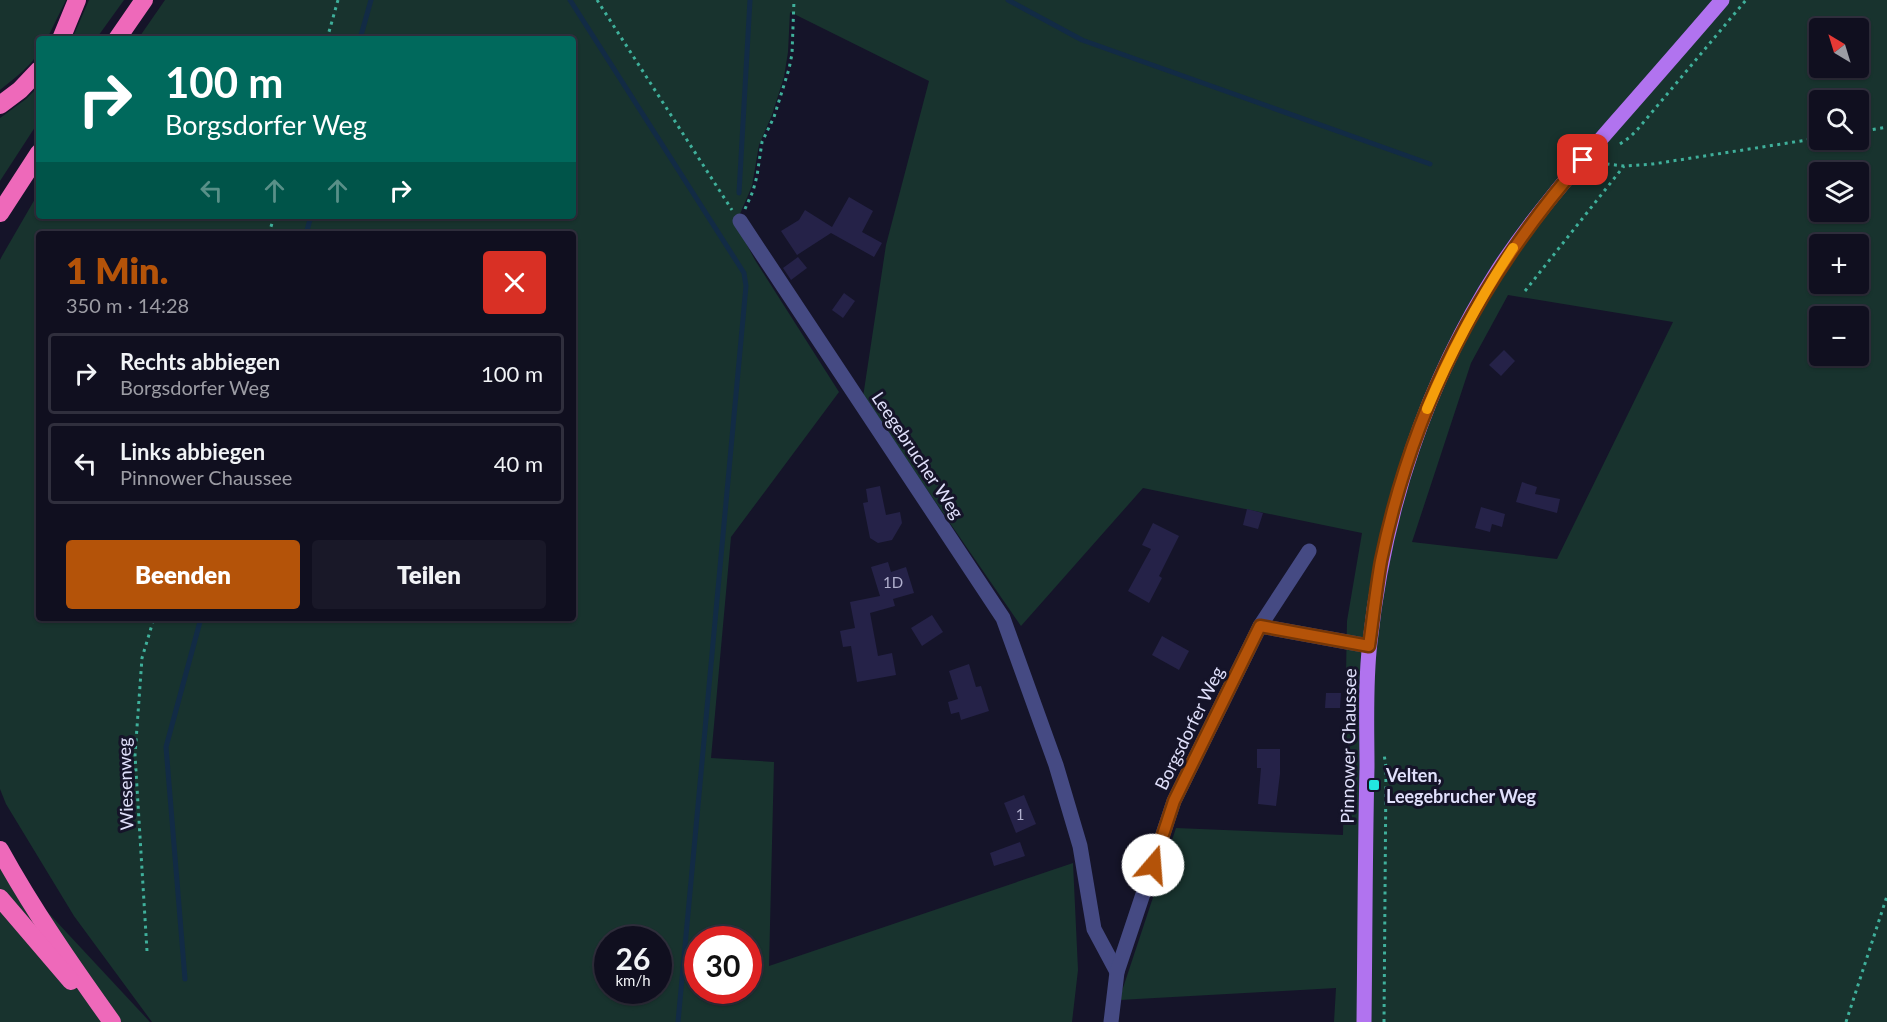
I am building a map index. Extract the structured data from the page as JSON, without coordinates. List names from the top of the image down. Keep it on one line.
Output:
{"streets":{"main road":["Pinnower Chaussee"],"street":["Leegebrucher Weg","Borgsdorfer Weg"],"path":["Wiesenweg"]},"crossings":[["Leegebrucher Weg","Borgsdorfer Weg"]],"places":{"transit":["Velten, Leegebrucher Weg"]},"house_numbers":["1D","1"],"north":"top left","page":{"map_buttons":["+","−"],"turn":["100 m","Borgsdorfer Weg"],"heading":["1 Min.","350 m · 14:28"],"list":[{"name":"Rechts abbiegen","note":"Borgsdorfer Weg","value":"100 m"},{"name":"Links abbiegen","note":"Pinnower Chaussee","value":"40 m"}],"buttons":["Beenden","Teilen"],"speed":"26 km/h","limit":"30"}}
